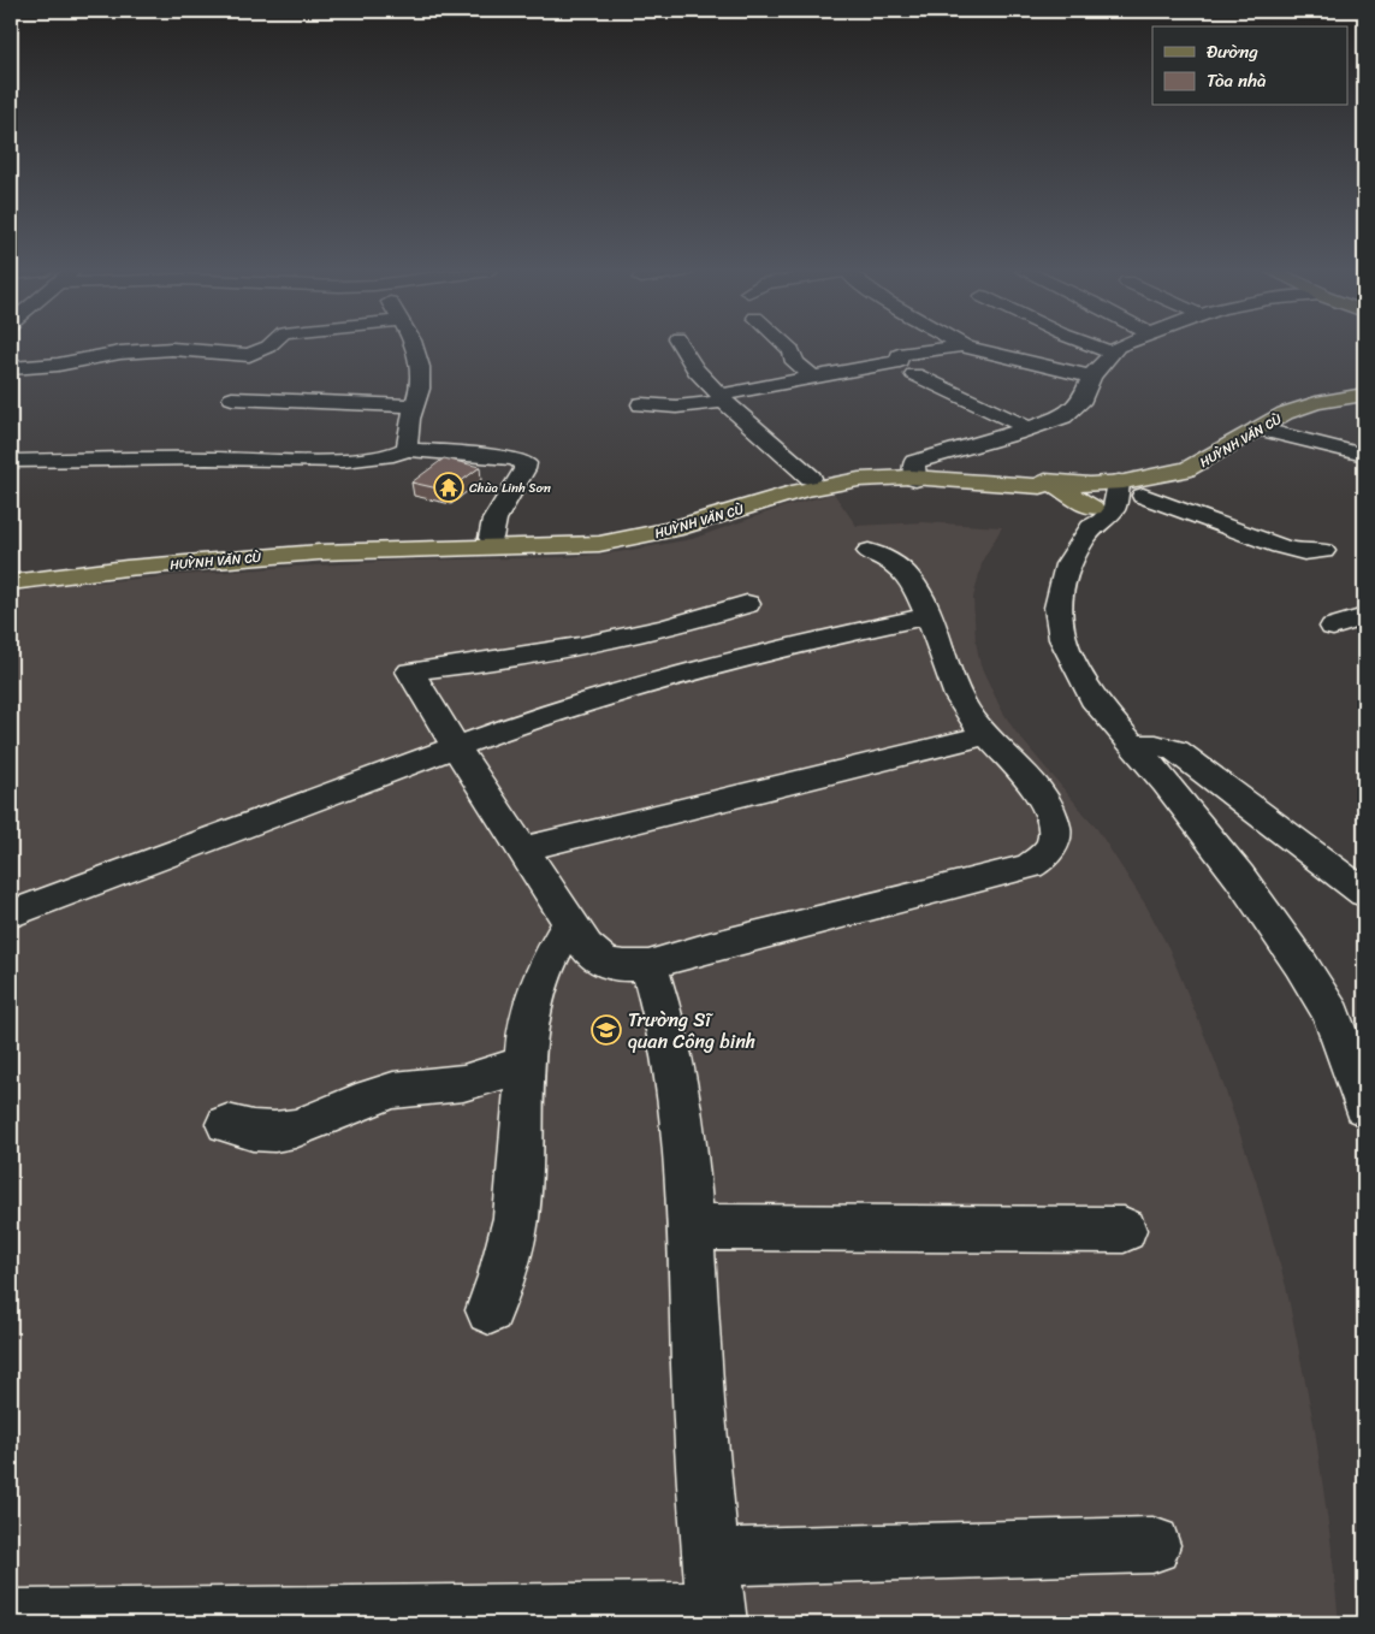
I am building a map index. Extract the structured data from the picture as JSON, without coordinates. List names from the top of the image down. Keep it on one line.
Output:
{"streets":{"main road":["HUỲNH VĂN CÙ"]},"places":{"temple":["Chùa Linh Sơn"],"school or university":["Trường Sĩ quan Công binh"]},"legend":["Đường","Tòa nhà"]}
